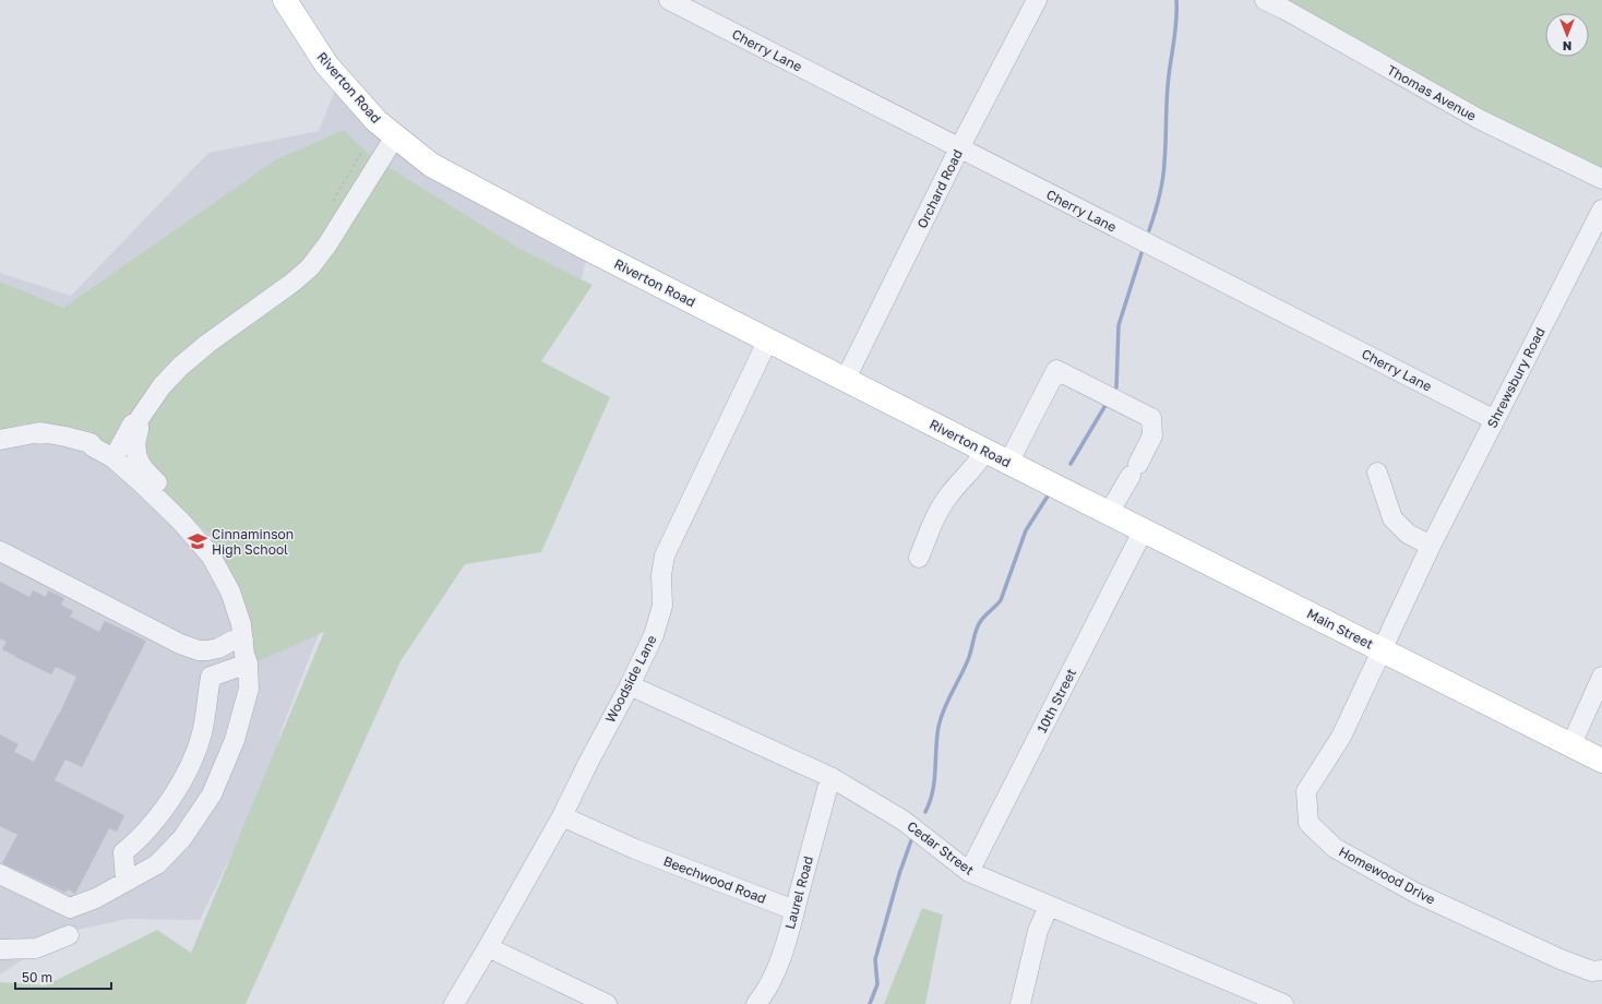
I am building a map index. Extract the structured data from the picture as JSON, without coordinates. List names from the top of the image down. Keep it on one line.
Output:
{"streets":{"main road":["Riverton Road","Main Street"],"street":["Cherry Lane","Thomas Avenue","Orchard Road","Shrewsbury Road","Woodside Lane","10th Street","Cedar Street","Homewood Drive","Beechwood Road","Laurel Road"]},"crossings":[["Cherry Lane","Orchard Road"],["Cherry Lane","Shrewsbury Road"],["Riverton Road","Orchard Road"],["Riverton Road","Main Street"],["Riverton Road","Woodside Lane"],["Shrewsbury Road","Main Street"],["Shrewsbury Road","Homewood Drive"],["Main Street","10th Street"],["Main Street","Homewood Drive"],["Woodside Lane","Cedar Street"],["Woodside Lane","Beechwood Road"],["10th Street","Cedar Street"],["Cedar Street","Laurel Road"],["Beechwood Road","Laurel Road"]],"places":{"school or university":["Cinnaminson High School"]},"scale_bar":"50 m","north":"bottom"}
